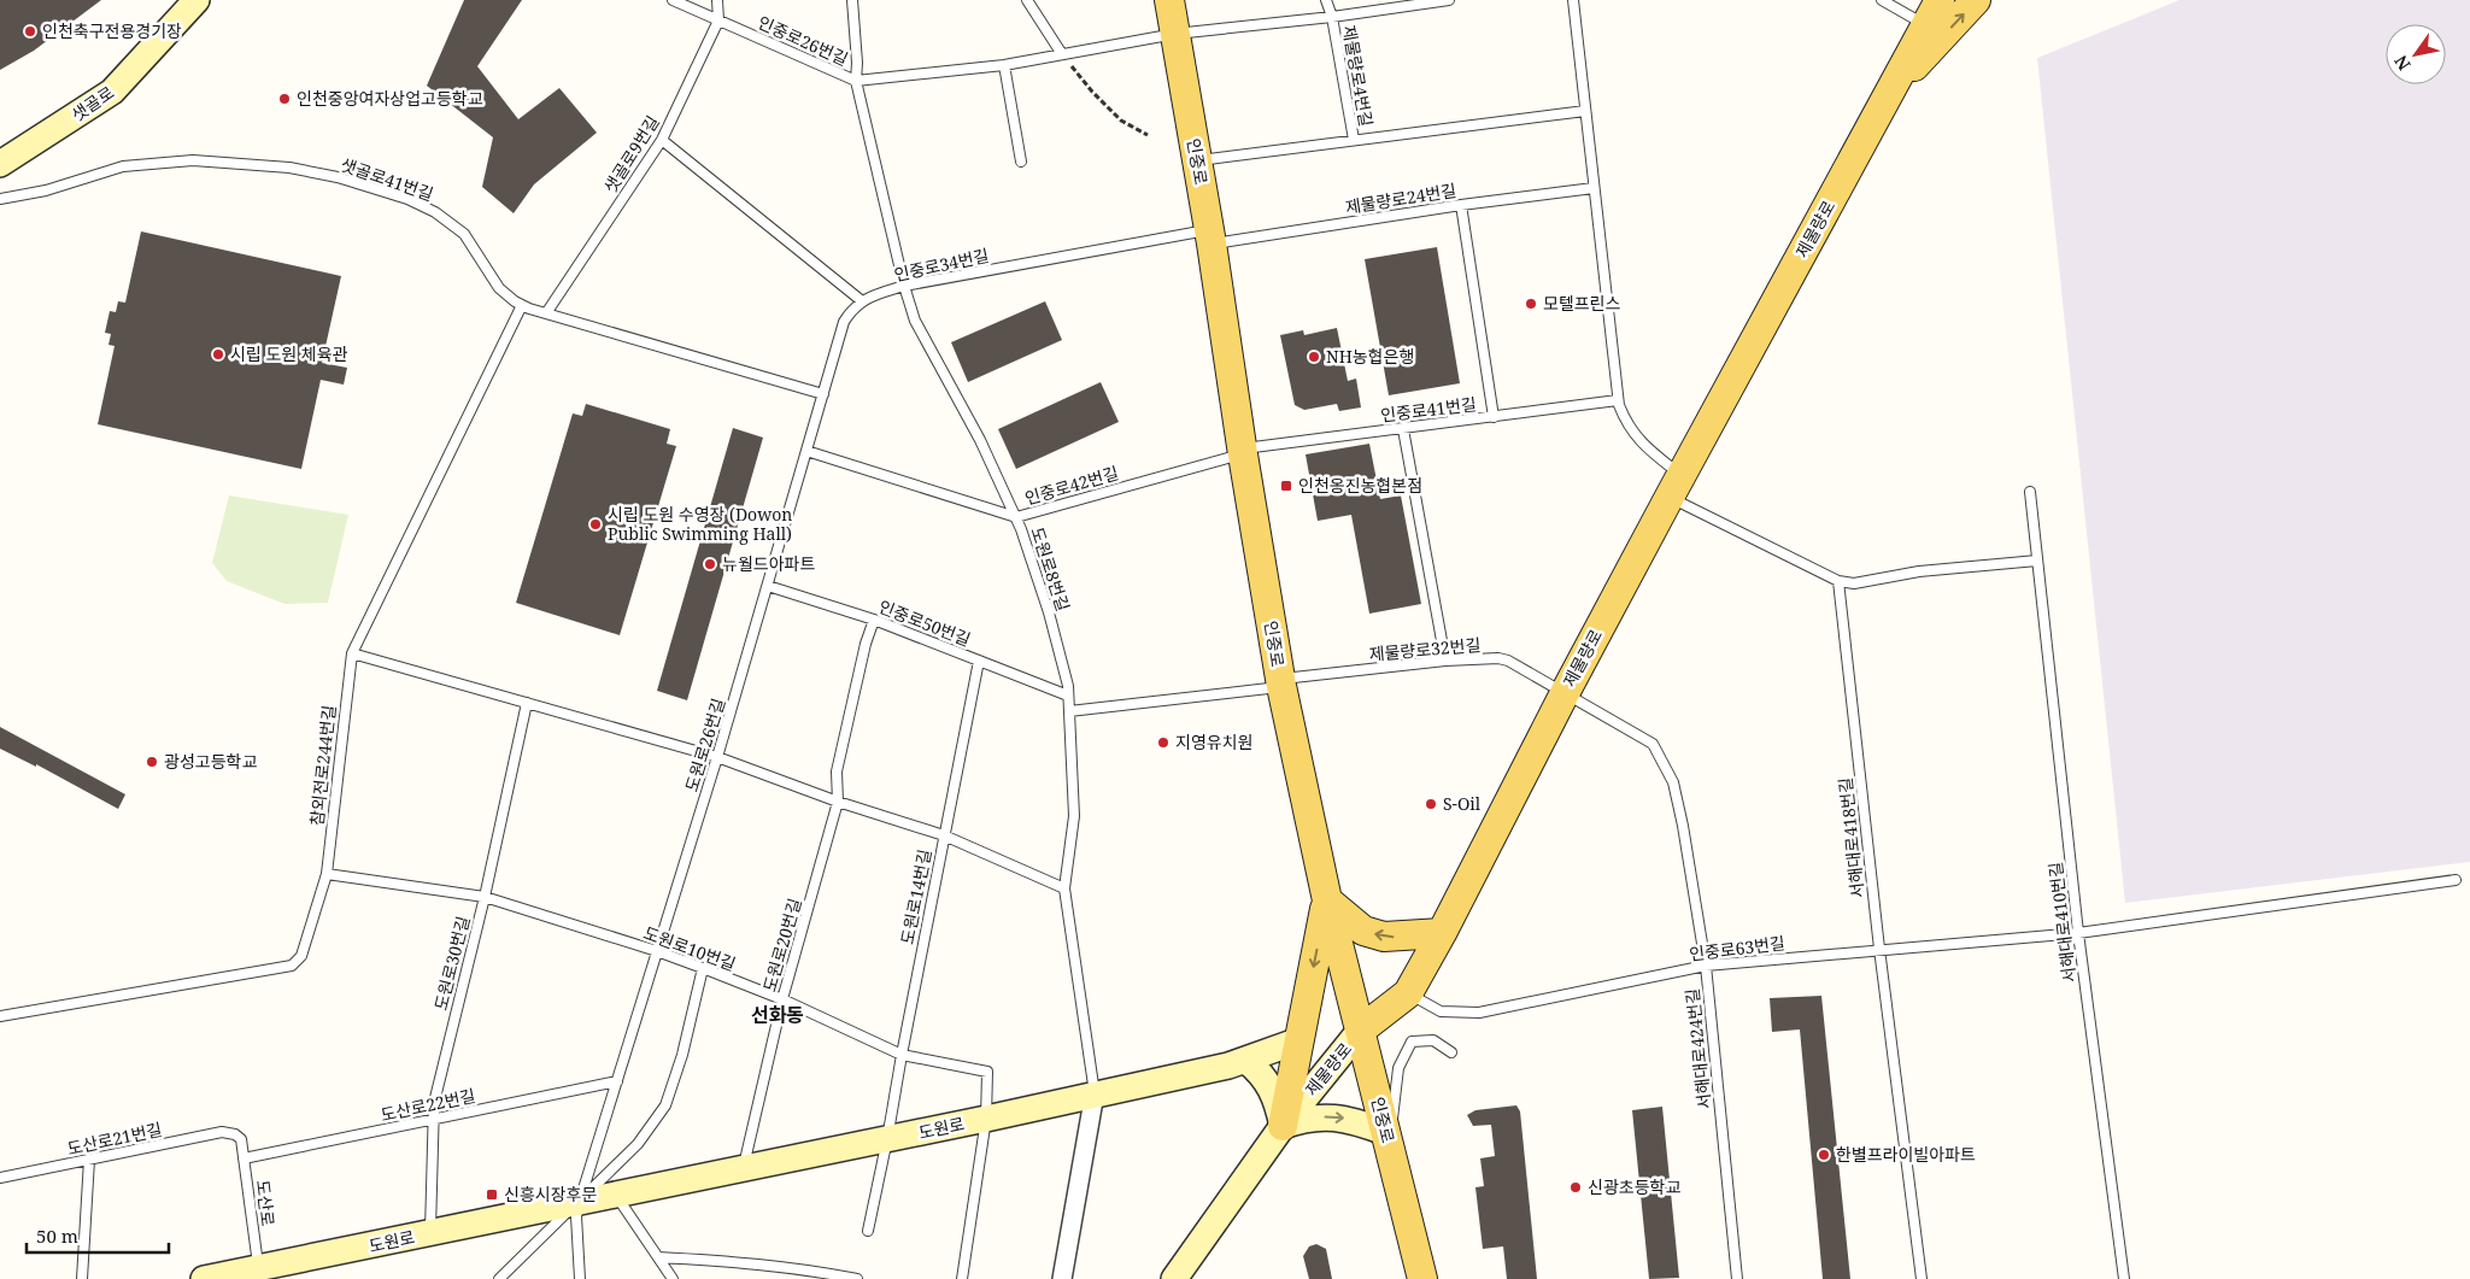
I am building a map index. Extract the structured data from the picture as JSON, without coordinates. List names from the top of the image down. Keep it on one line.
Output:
{"streets":{"main road":["인중로","제물량로"],"street":["샛골로","도원로"],"lane":["인중로26번길","제물량로4번길","샛골로9번길","샛골로41번길","제물량로24번길","인중로34번길","인중로41번길","인중로42번길","도원로8번길","인중로50번길","제물량로32번길","도원로26번길","참외전로244번길","서해대로418번길","도원로14번길","서해대로410번길","도원로20번길","도원로10번길","인중로63번길","도원로30번길","서해대로424번길","도산로22번길","도산로21번길","도산로"]},"crossings":[["인중로26번길","제물량로4번길"],["인중로26번길","샛골로9번길"],["인중로26번길","인중로"],["인중로26번길","도원로8번길"],["제물량로4번길","인중로"],["샛골로9번길","샛골로41번길"],["인중로","제물량로24번길"],["인중로","제물량로"],["인중로","인중로34번길"],["인중로","인중로41번길"],["인중로","인중로42번길"],["인중로","제물량로32번길"],["샛골로41번길","도원로26번길"],["샛골로41번길","참외전로244번길"],["제물량로24번길","인중로34번길"],["제물량로","제물량로32번길"],["제물량로","인중로63번길"],["제물량로","서해대로424번길"],["인중로34번길","도원로8번길"],["인중로34번길","도원로26번길"],["인중로41번길","인중로42번길"],["인중로42번길","도원로8번길"],["인중로42번길","도원로26번길"],["도원로8번길","인중로50번길"],["도원로8번길","도원로"],["인중로50번길","도원로26번길"],["인중로50번길","도원로14번길"],["제물량로32번길","서해대로424번길"],["도원로26번길","도원로10번길"],["도원로26번길","도산로22번길"],["도원로26번길","도원로"],["참외전로244번길","도원로10번길"],["서해대로418번길","인중로63번길"],["도원로14번길","도원로10번길"],["도원로14번길","도원로"],["서해대로410번길","인중로63번길"],["도원로20번길","도원로10번길"],["도원로20번길","도원로"],["도원로10번길","도원로30번길"],["도원로10번길","도원로"],["인중로63번길","서해대로424번길"],["도원로30번길","도산로22번길"],["도원로30번길","도원로"],["도산로22번길","도산로"],["도원로","도산로"],["도산로21번길","도산로"]],"districts":["선화동"],"places":{"other":["인천축구전용경기장","인천중앙여자상업고등학교","모텔프린스","시립 도원 체육관","NH농협은행","시립 도원 수영장 (Dowon Public Swimming Hall)","뉴월드아파트","지영유치원","광성고등학교","S-Oil","한별프라이빌아파트","신광초등학교"],"transit":["인천옹진농협본점","신흥시장후문"]},"scale_bar":"50 m","north":"bottom left"}
